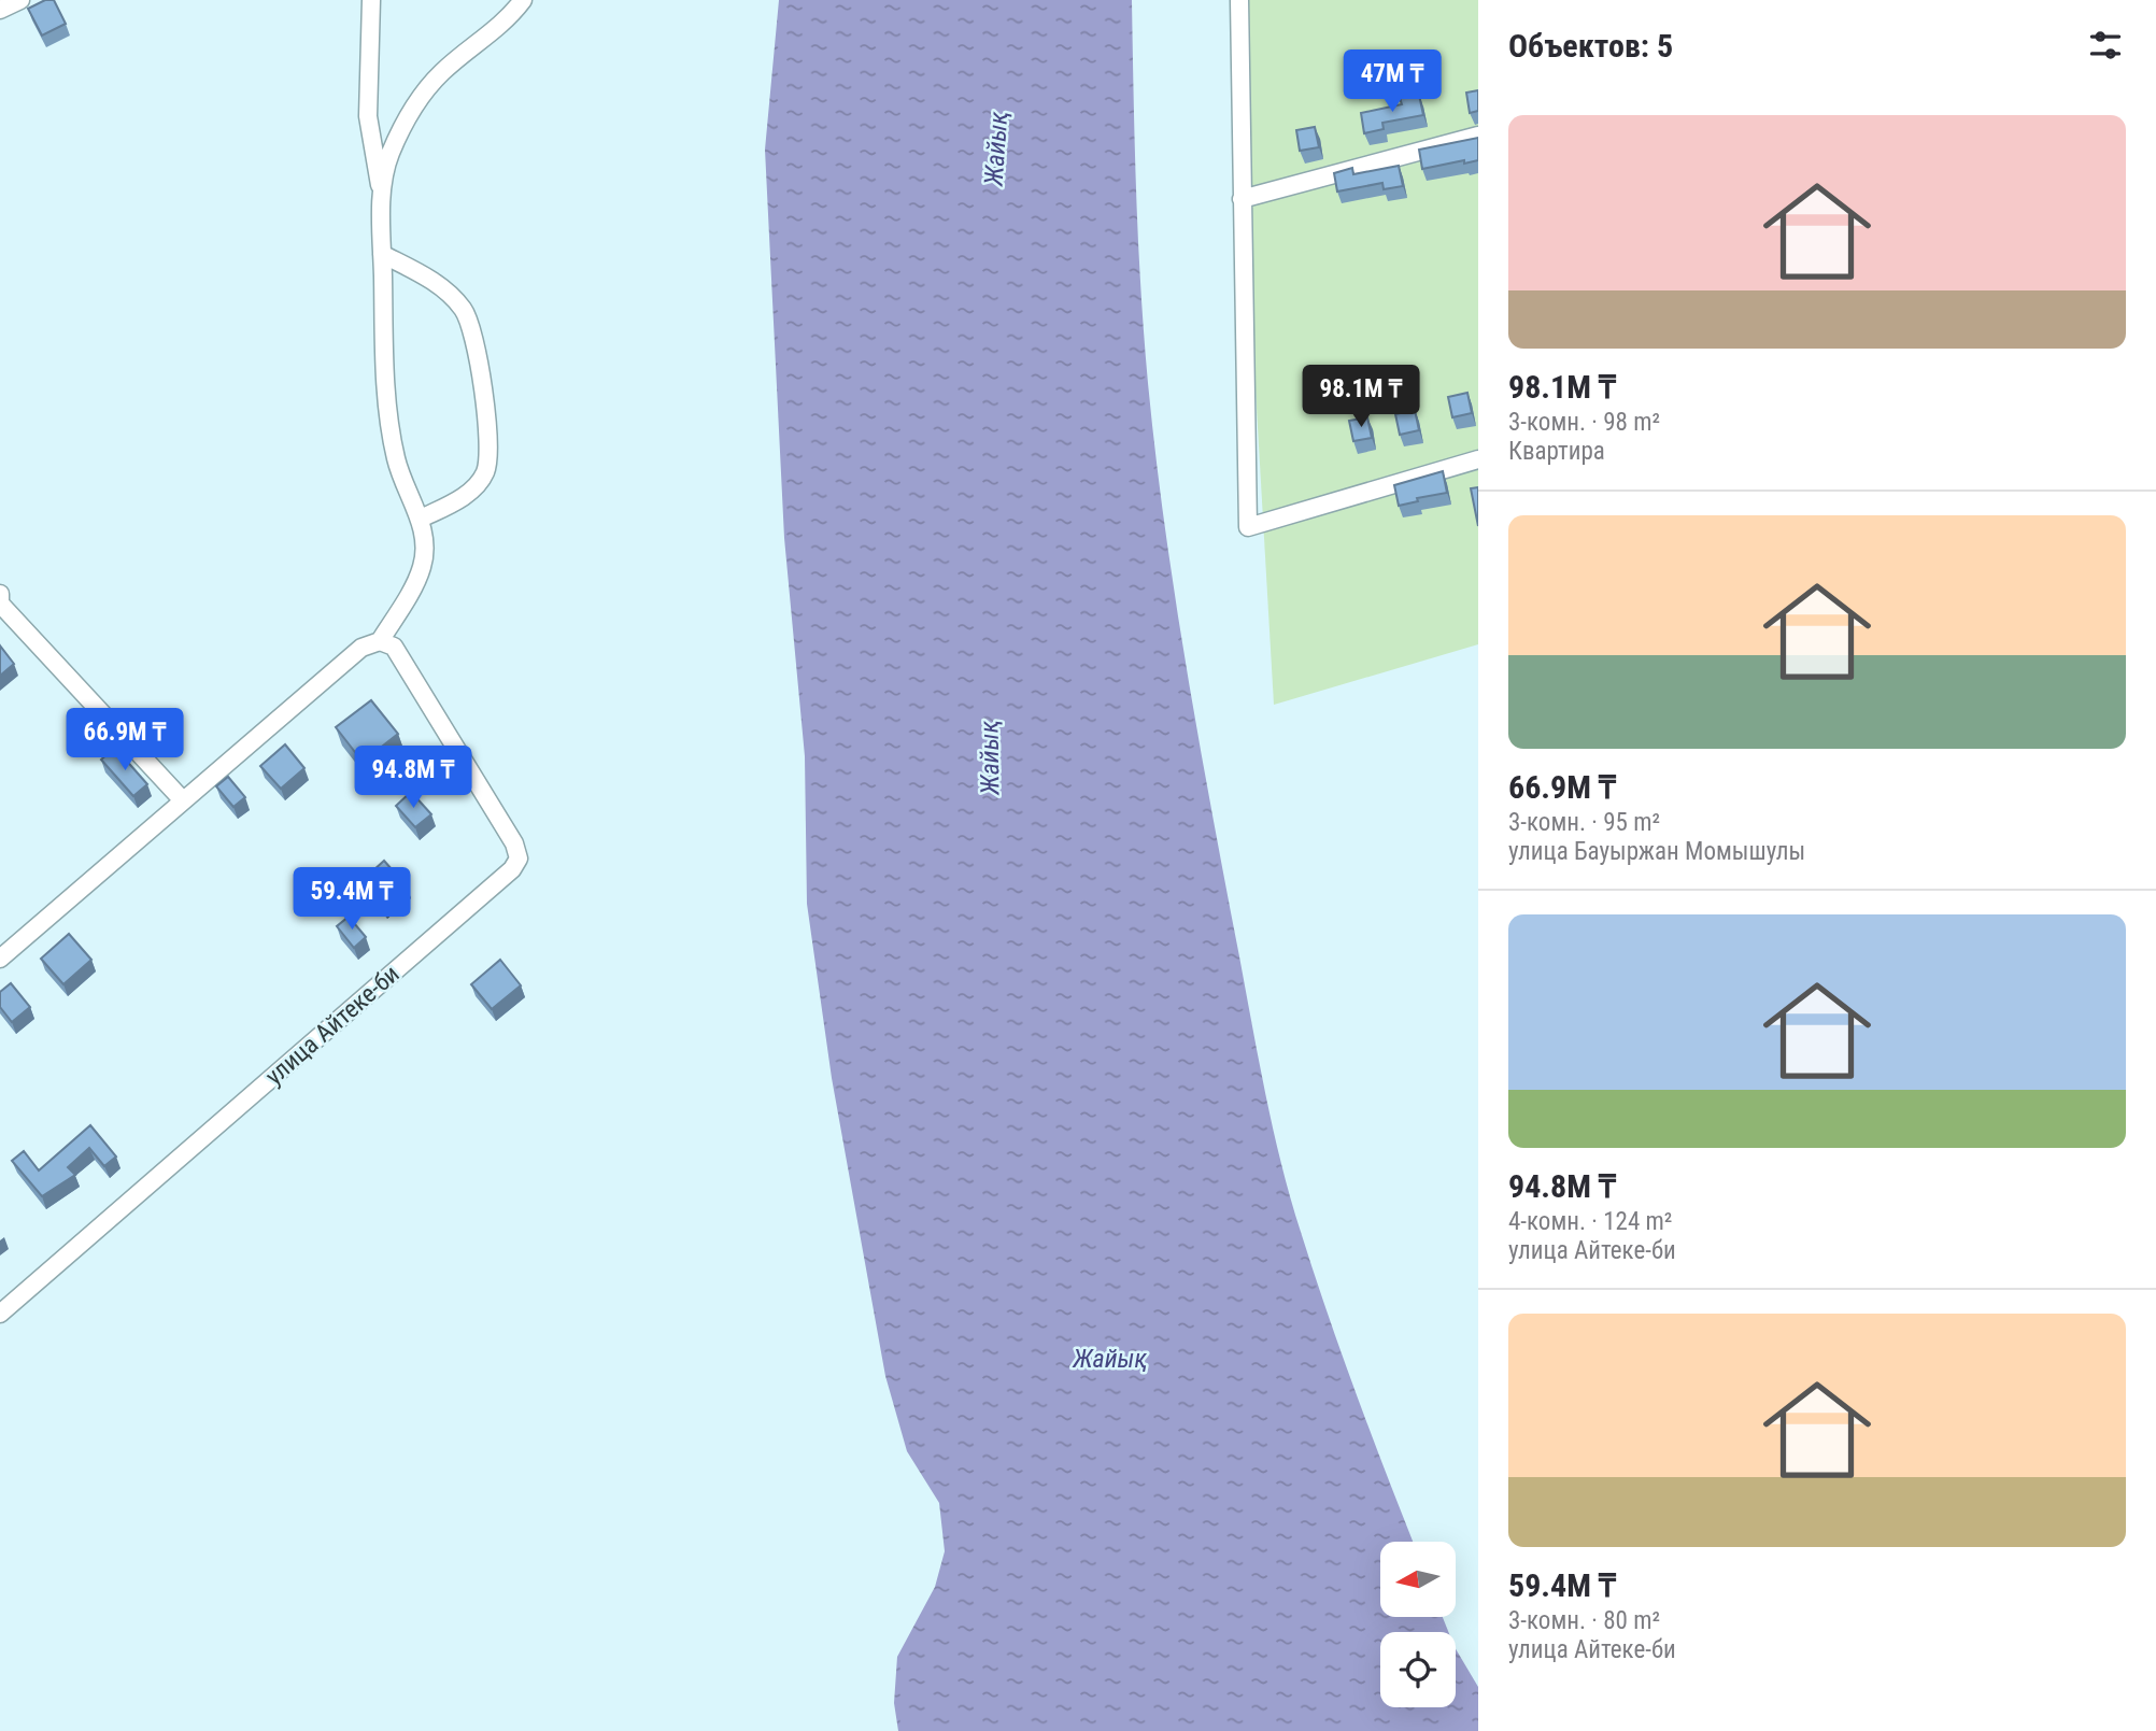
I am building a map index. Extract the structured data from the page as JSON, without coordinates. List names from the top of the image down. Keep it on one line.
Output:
{"streets":{"street":["улица Айтеке-би"]},"water":["Жайық"],"north":"left","page":{"heading":"Объектов: 5","price":["47M ₸","98.1M ₸","66.9M ₸","94.8M ₸","59.4M ₸"],"list":[{"name":"98.1M ₸","note":"3-комн. · 98 m² · Квартира"},{"name":"66.9M ₸","note":"3-комн. · 95 m² · улица Бауыржан Момышулы"},{"name":"94.8M ₸","note":"4-комн. · 124 m² · улица Айтеке-би"},{"name":"59.4M ₸","note":"3-комн. · 80 m² · улица Айтеке-би"}]}}
